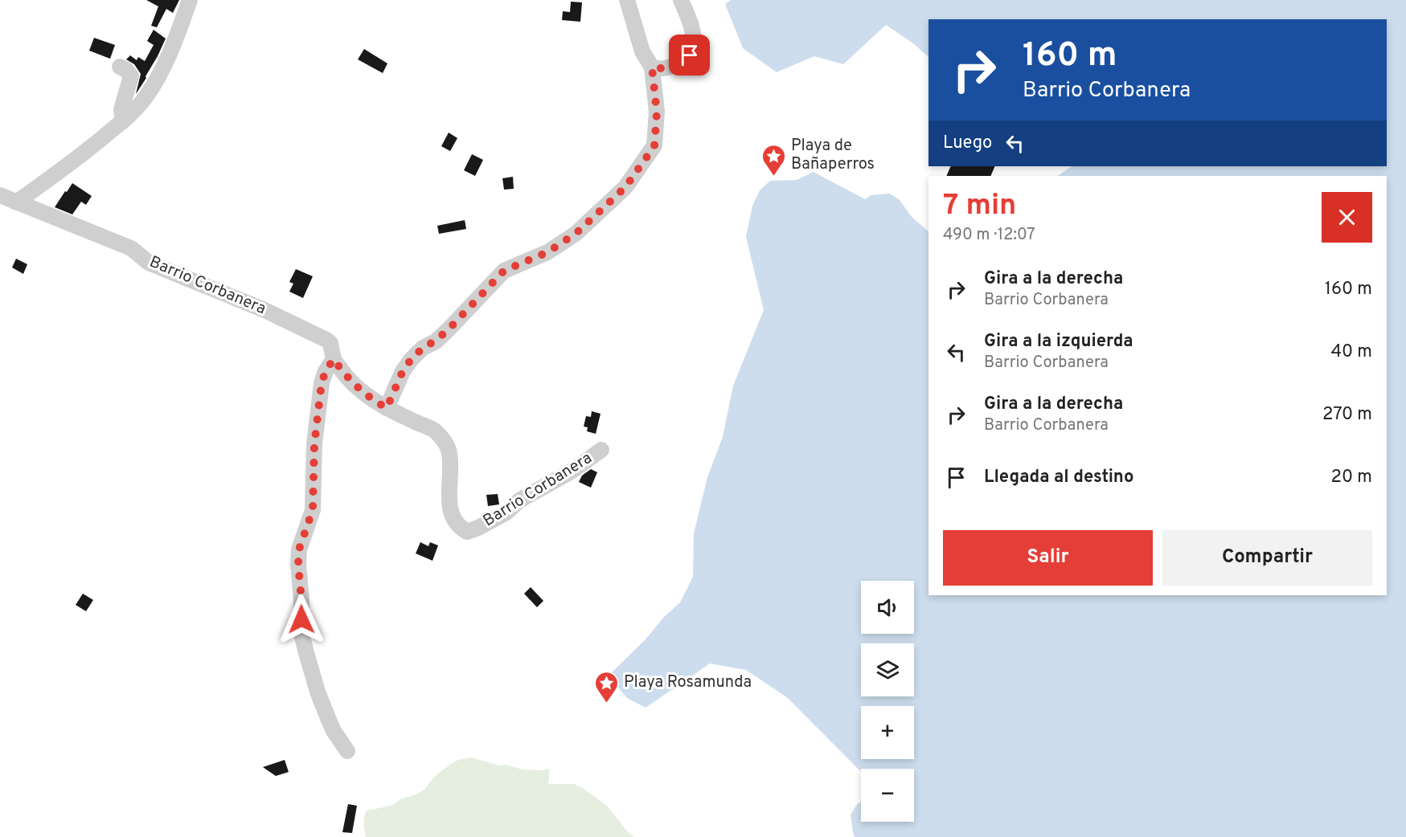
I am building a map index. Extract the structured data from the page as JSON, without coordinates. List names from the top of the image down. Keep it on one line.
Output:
{"streets":{"street":["Barrio Corbanera"]},"places":{"place":["Playa de Bañaperros","Playa Rosamunda"]},"page":{"turn":["160 m","Barrio Corbanera"],"then":"Luego","heading":["7 min","490 m · 12:07"],"list":[{"name":"Gira a la derecha","note":"Barrio Corbanera","value":"160 m"},{"name":"Gira a la izquierda","note":"Barrio Corbanera","value":"40 m"},{"name":"Gira a la derecha","note":"Barrio Corbanera","value":"270 m"},{"name":"Llegada al destino","value":"20 m"}],"buttons":["Salir","Compartir"],"map_buttons":["+","−"]}}
